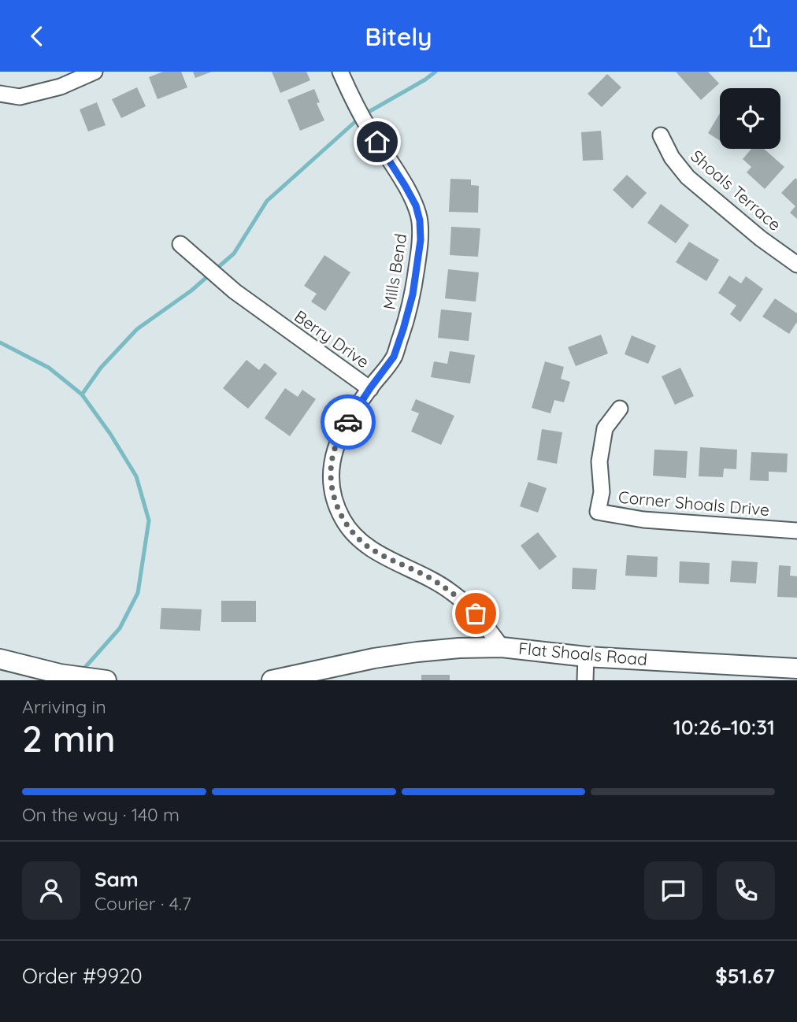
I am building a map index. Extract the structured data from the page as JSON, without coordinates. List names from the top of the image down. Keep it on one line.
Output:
{"streets":{"main road":["Flat Shoals Road"],"street":["Shoals Terrace","Mills Bend","Berry Drive","Corner Shoals Drive"]},"crossings":[["Mills Bend","Berry Drive"],["Berry Drive","Flat Shoals Road"]],"page":{"header":"Bitely","heading":["2 min","Arriving in","10:26–10:31"],"panel":["Sam","Courier · 4.7","Order #9920","$51.67"],"bar":"On the way · 140 m"}}
